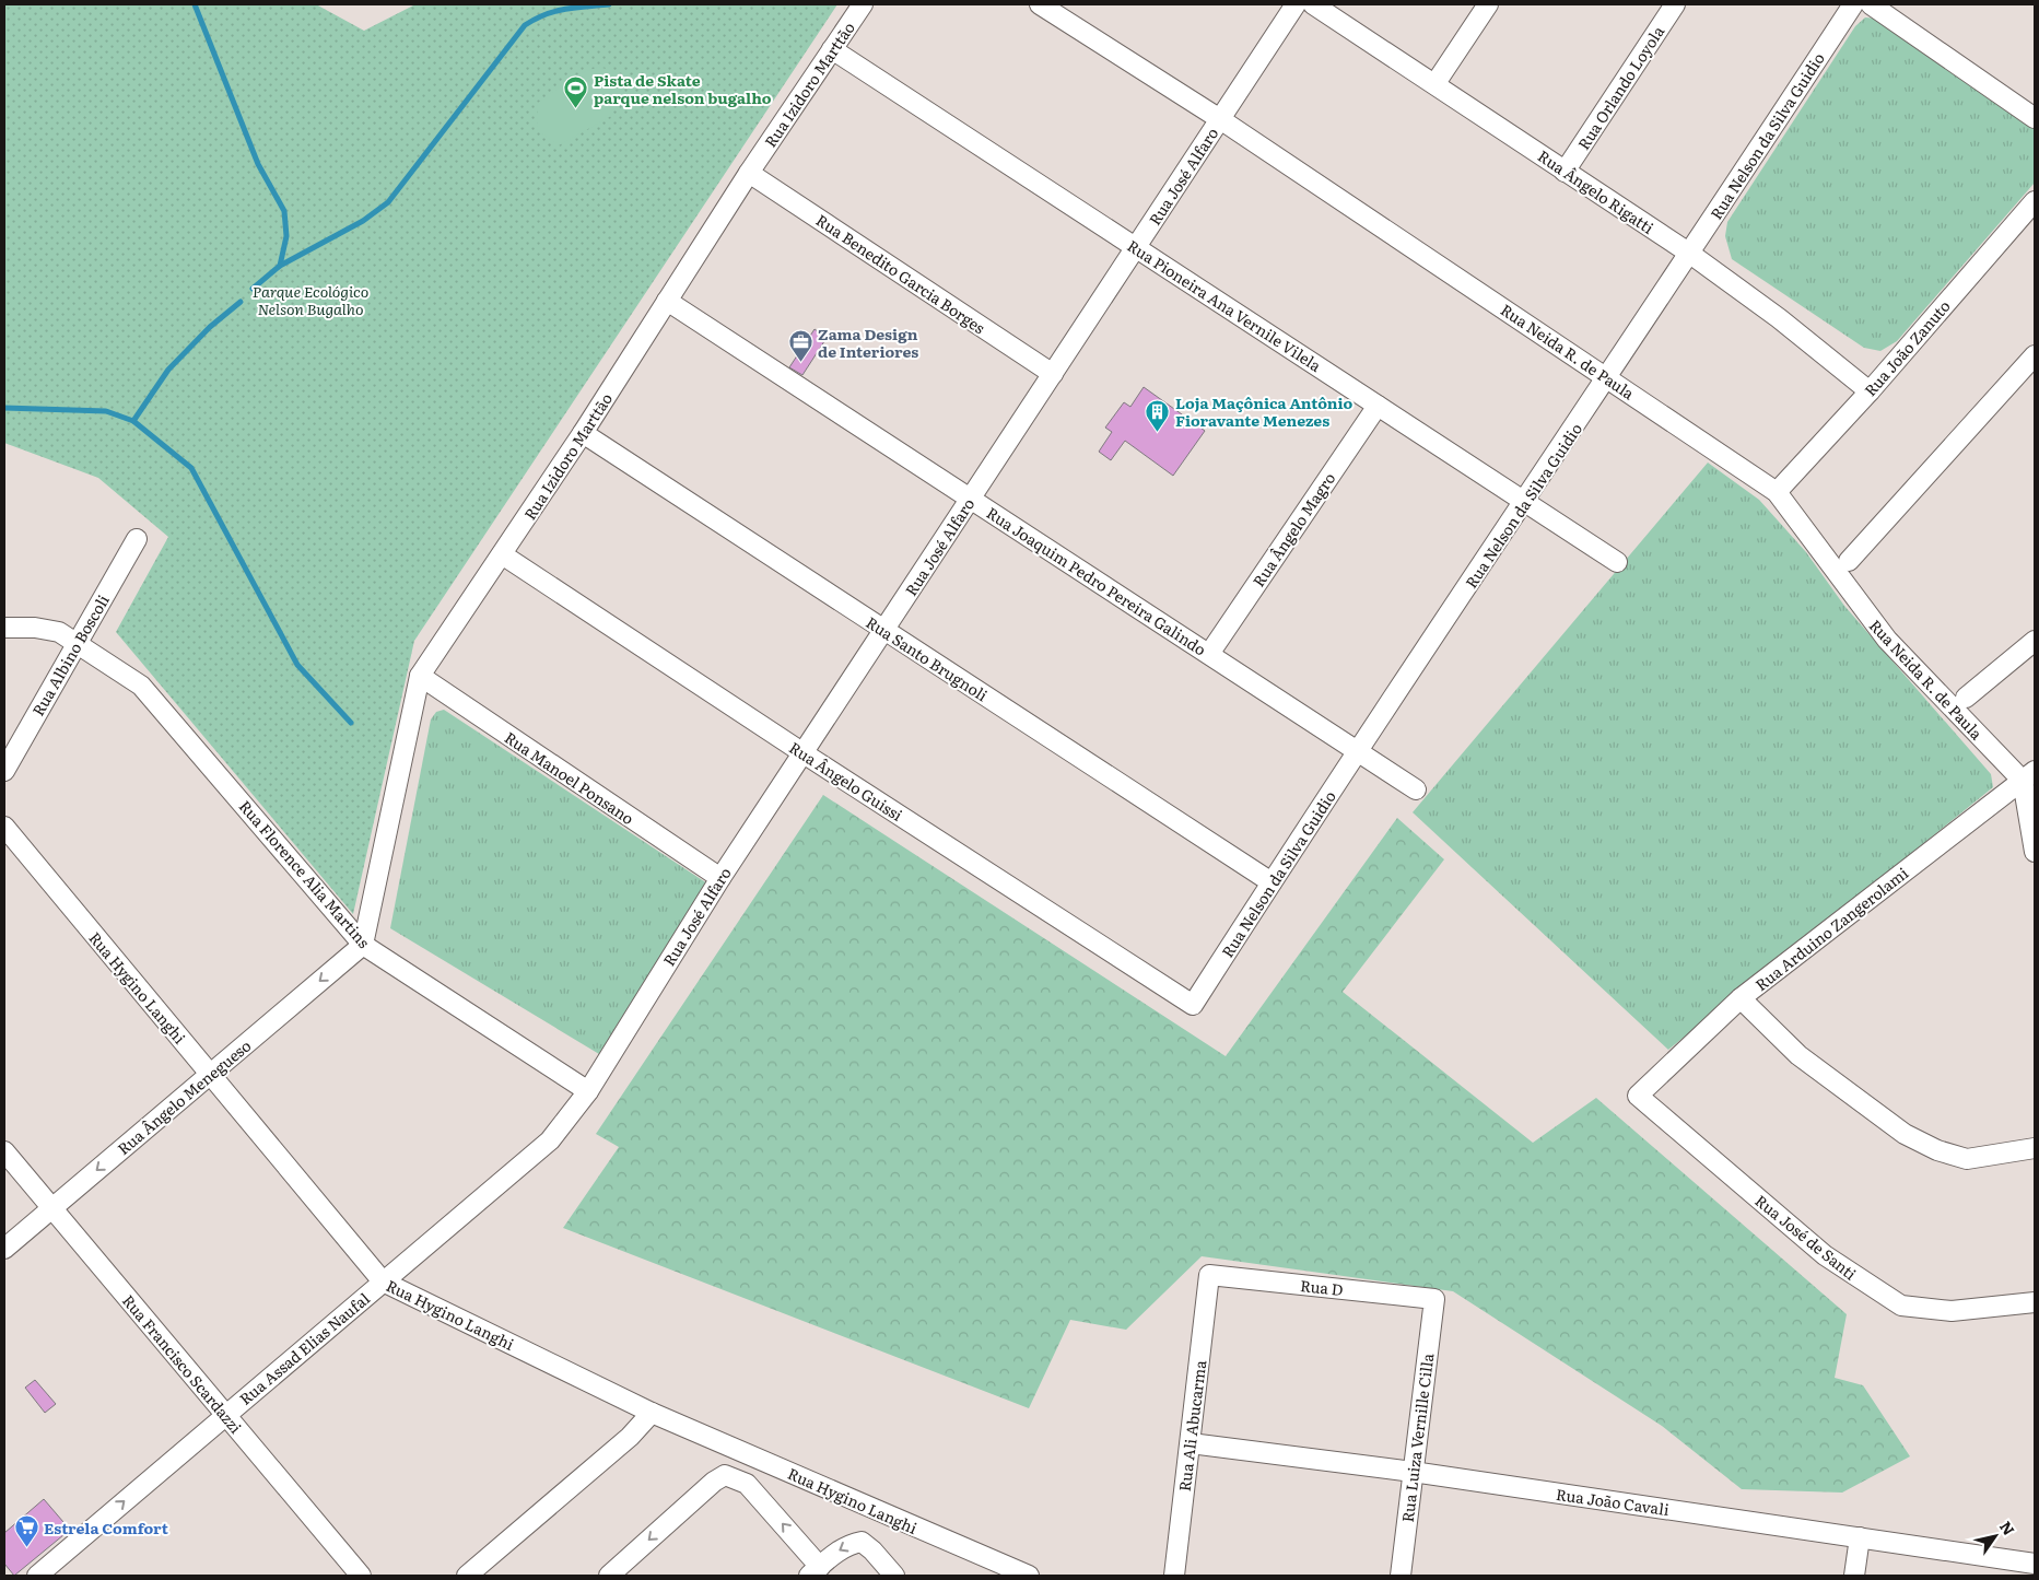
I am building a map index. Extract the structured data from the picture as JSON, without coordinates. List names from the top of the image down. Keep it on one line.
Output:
{"streets":{"street":["Rua Izidoro Marttão","Rua Orlando Loyola","Rua Nelson da Silva Guidio","Rua José Alfaro","Rua Ângelo Rigatti","Rua Benedito Garcia Borges","Rua Pioneira Ana Vernile Vilela","Rua João Zanuto","Rua Neida R. de Paula","Rua Ângelo Magro","Rua Joaquim Pedro Pereira Galindo","Rua Albino Boscoli","Rua Santo Brugnoli","Rua Manoel Ponsano","Rua Ângelo Guissi","Rua Florence Alia Martins","Rua Arduino Zangerolami","Rua Hygino Langhi","Rua Ângelo Menegueso","Rua José de Santi","Rua D","Rua Assad Elias Naufal","Rua Francisco Scardazzi","Rua Ali Abucarma","Rua Luiza Vernille Cilla","Rua João Cavali"]},"crossings":[["Rua Izidoro Marttão","Rua Benedito Garcia Borges"],["Rua Izidoro Marttão","Rua Pioneira Ana Vernile Vilela"],["Rua Izidoro Marttão","Rua Joaquim Pedro Pereira Galindo"],["Rua Izidoro Marttão","Rua Santo Brugnoli"],["Rua Izidoro Marttão","Rua Manoel Ponsano"],["Rua Izidoro Marttão","Rua Ângelo Guissi"],["Rua Izidoro Marttão","Rua Florence Alia Martins"],["Rua Izidoro Marttão","Rua Ângelo Menegueso"],["Rua Orlando Loyola","Rua Ângelo Rigatti"],["Rua Nelson da Silva Guidio","Rua Ângelo Rigatti"],["Rua Nelson da Silva Guidio","Rua Pioneira Ana Vernile Vilela"],["Rua Nelson da Silva Guidio","Rua Neida R. de Paula"],["Rua Nelson da Silva Guidio","Rua Joaquim Pedro Pereira Galindo"],["Rua Nelson da Silva Guidio","Rua Santo Brugnoli"],["Rua Nelson da Silva Guidio","Rua Ângelo Guissi"],["Rua José Alfaro","Rua Benedito Garcia Borges"],["Rua José Alfaro","Rua Pioneira Ana Vernile Vilela"],["Rua José Alfaro","Rua Neida R. de Paula"],["Rua José Alfaro","Rua Joaquim Pedro Pereira Galindo"],["Rua José Alfaro","Rua Santo Brugnoli"],["Rua José Alfaro","Rua Manoel Ponsano"],["Rua José Alfaro","Rua Ângelo Guissi"],["Rua José Alfaro","Rua Florence Alia Martins"],["Rua José Alfaro","Rua Assad Elias Naufal"],["Rua Ângelo Rigatti","Rua João Zanuto"],["Rua Pioneira Ana Vernile Vilela","Rua Ângelo Magro"],["Rua João Zanuto","Rua Neida R. de Paula"],["Rua Neida R. de Paula","Rua Arduino Zangerolami"],["Rua Ângelo Magro","Rua Joaquim Pedro Pereira Galindo"],["Rua Albino Boscoli","Rua Florence Alia Martins"],["Rua Florence Alia Martins","Rua Ângelo Menegueso"],["Rua Florence Alia Martins","Rua Assad Elias Naufal"],["Rua Arduino Zangerolami","Rua José de Santi"],["Rua Hygino Langhi","Rua Ângelo Menegueso"],["Rua Hygino Langhi","Rua Assad Elias Naufal"],["Rua Ângelo Menegueso","Rua Francisco Scardazzi"],["Rua D","Rua Ali Abucarma"],["Rua D","Rua Luiza Vernille Cilla"],["Rua Assad Elias Naufal","Rua Francisco Scardazzi"],["Rua Ali Abucarma","Rua João Cavali"],["Rua Luiza Vernille Cilla","Rua João Cavali"]],"one_way":["Rua Ângelo Menegueso"],"parks":["Parque Ecológico Nelson Bugalho"],"places":{"sports":["Pista de Skate parque nelson bugalho"],"office":["Zama Design de Interiores"],"building":["Loja Maçônica Antônio Fioravante Menezes"],"supermarket":["Estrela Comfort"]},"north":"top right"}
